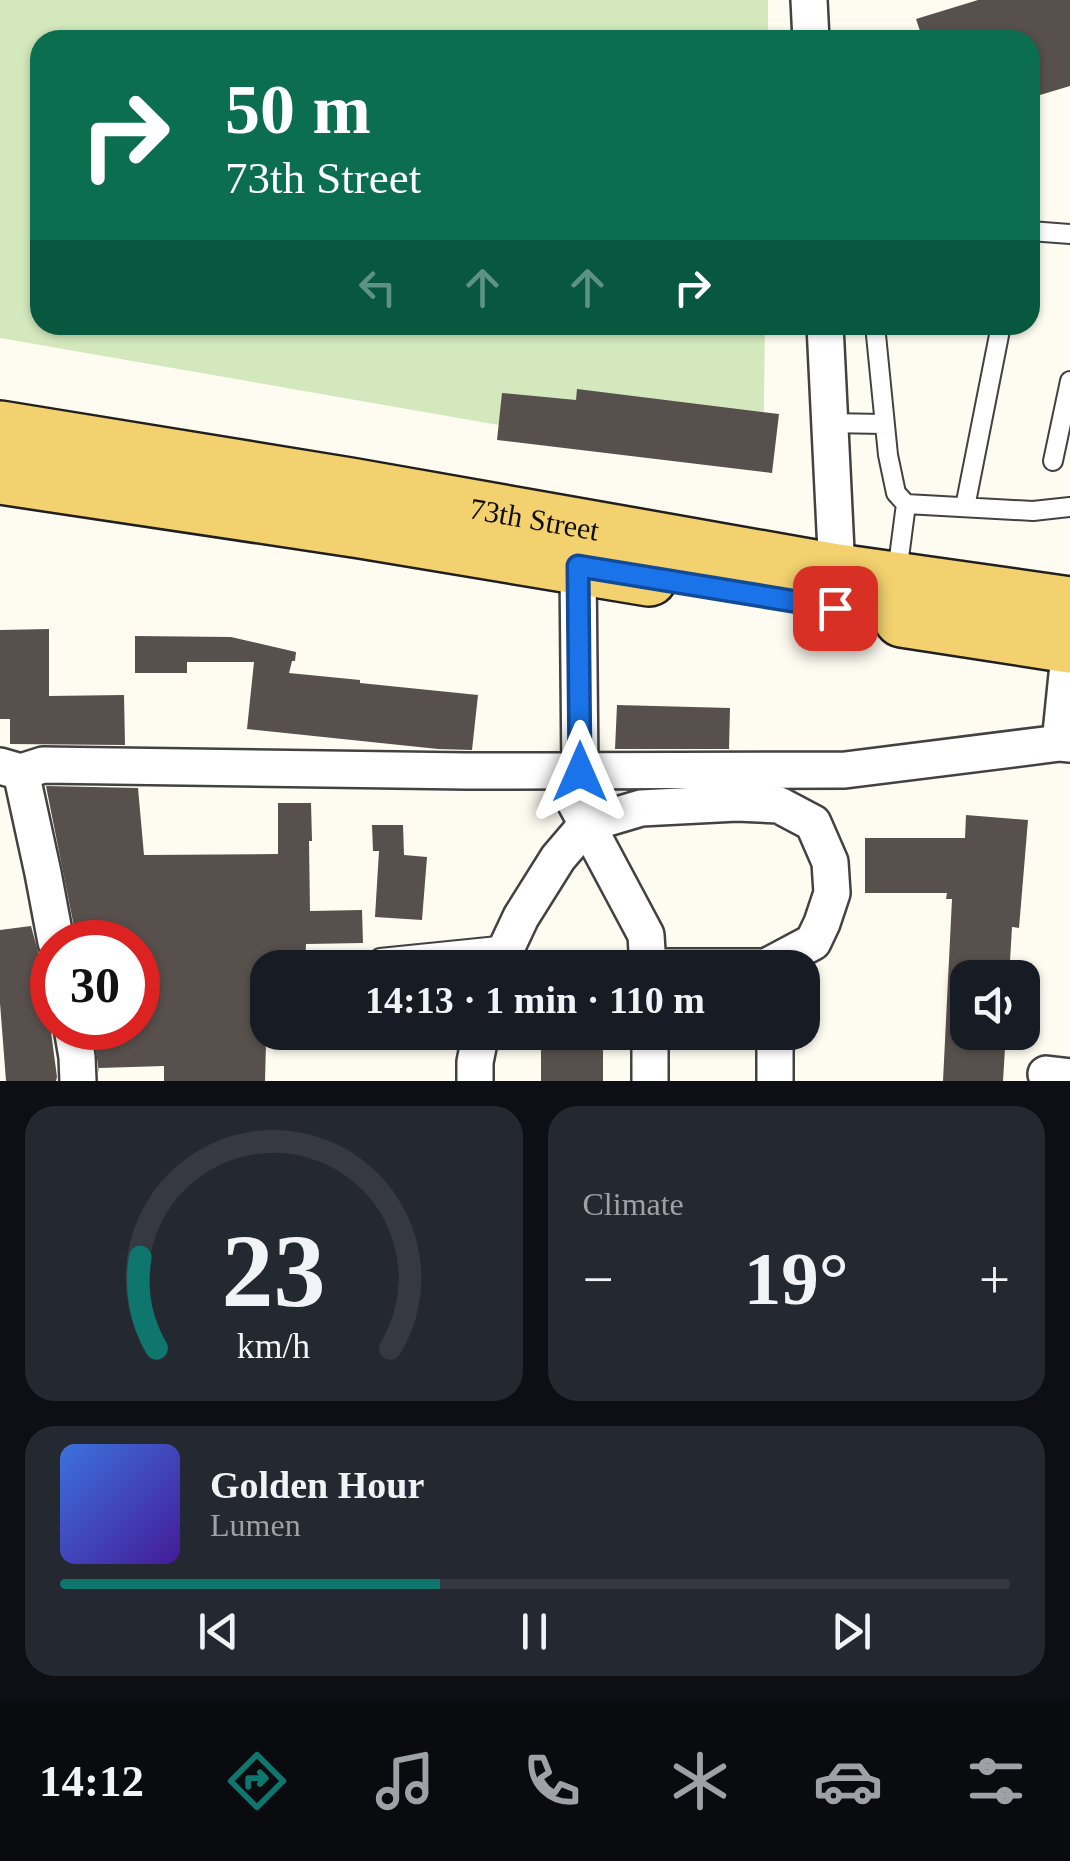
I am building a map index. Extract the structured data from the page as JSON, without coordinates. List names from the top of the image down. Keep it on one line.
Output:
{"streets":{"main road":["73th Street"]},"page":{"turn":["50 m","73th Street"],"limit":"30","trip":"14:13 · 1 min · 110 m","tile":"Climate","heat":["−","19°","+"],"song":["Golden Hour","Lumen"],"tabs":"14:12","gauge":["23","km/h"]}}
